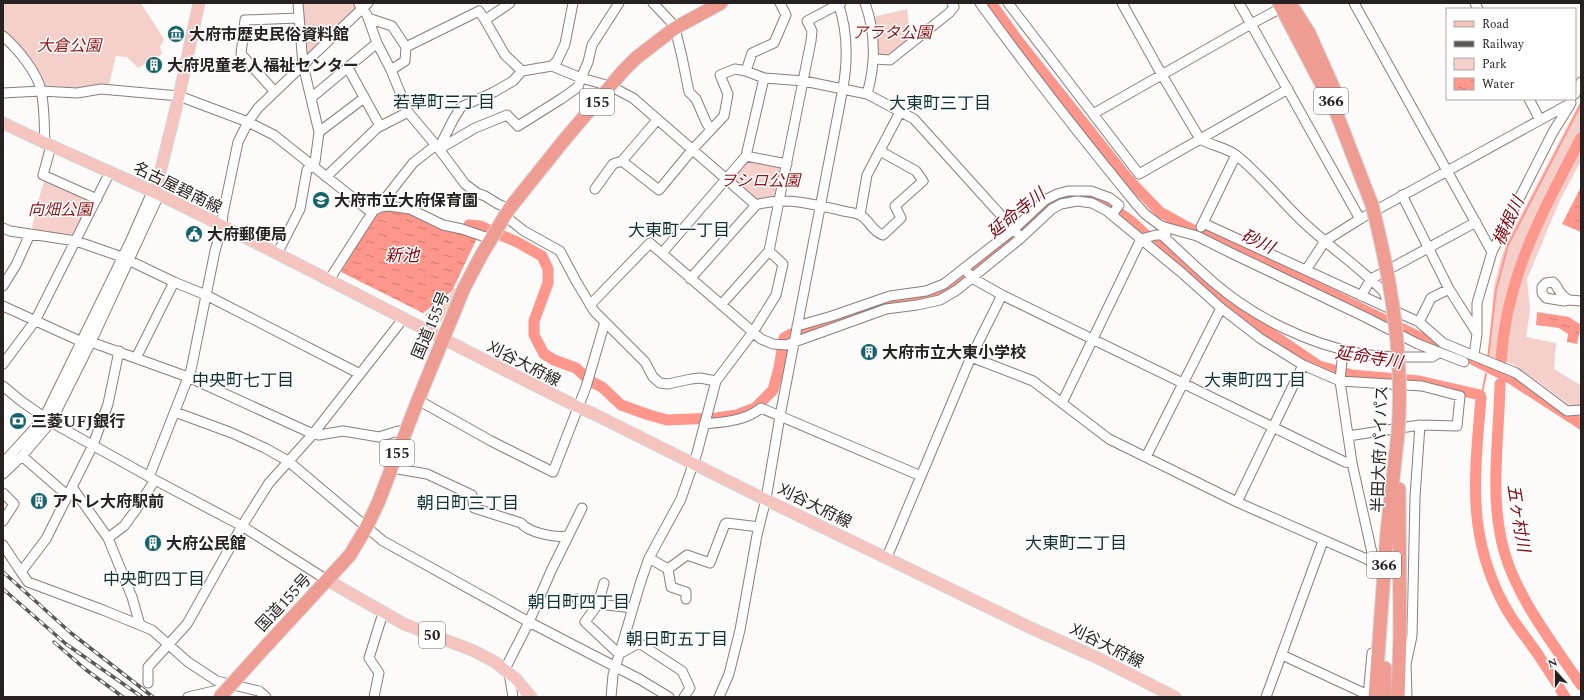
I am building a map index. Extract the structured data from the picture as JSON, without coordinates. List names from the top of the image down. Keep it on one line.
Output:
{"streets":{"highway":["366","155","国道155号","半田大府パイパス"],"main road":["名古屋碧南線","刈谷大府線","50"]},"crossings":[["366","半田大府パイパス"],["名古屋碧南線","国道155号"],["名古屋碧南線","刈谷大府線"],["国道155号","刈谷大府線"],["国道155号","50"]],"districts":["若草町三丁目","大東町三丁目","大東町一丁目","中央町七丁目","大東町四丁目","朝日町三丁目","大東町二丁目","中央町四丁目","朝日町四丁目","朝日町五丁目"],"water":["延命寺川","横根川","砂川","新池","五ヶ村川"],"parks":["アラタ公園","大倉公園","ヲシロ公園","向畑公園"],"places":{"museum":["大府市歴史民俗資料館"],"building":["大府児童老人福祉センター","大府市立大東小学校","アトレ大府駅前","大府公民館"],"school or university":["大府市立大府保育園"],"public building":["大府郵便局"],"bank":["三菱UFJ銀行"]},"legend":["Road","Railway","Park","Water"],"north":"top"}
